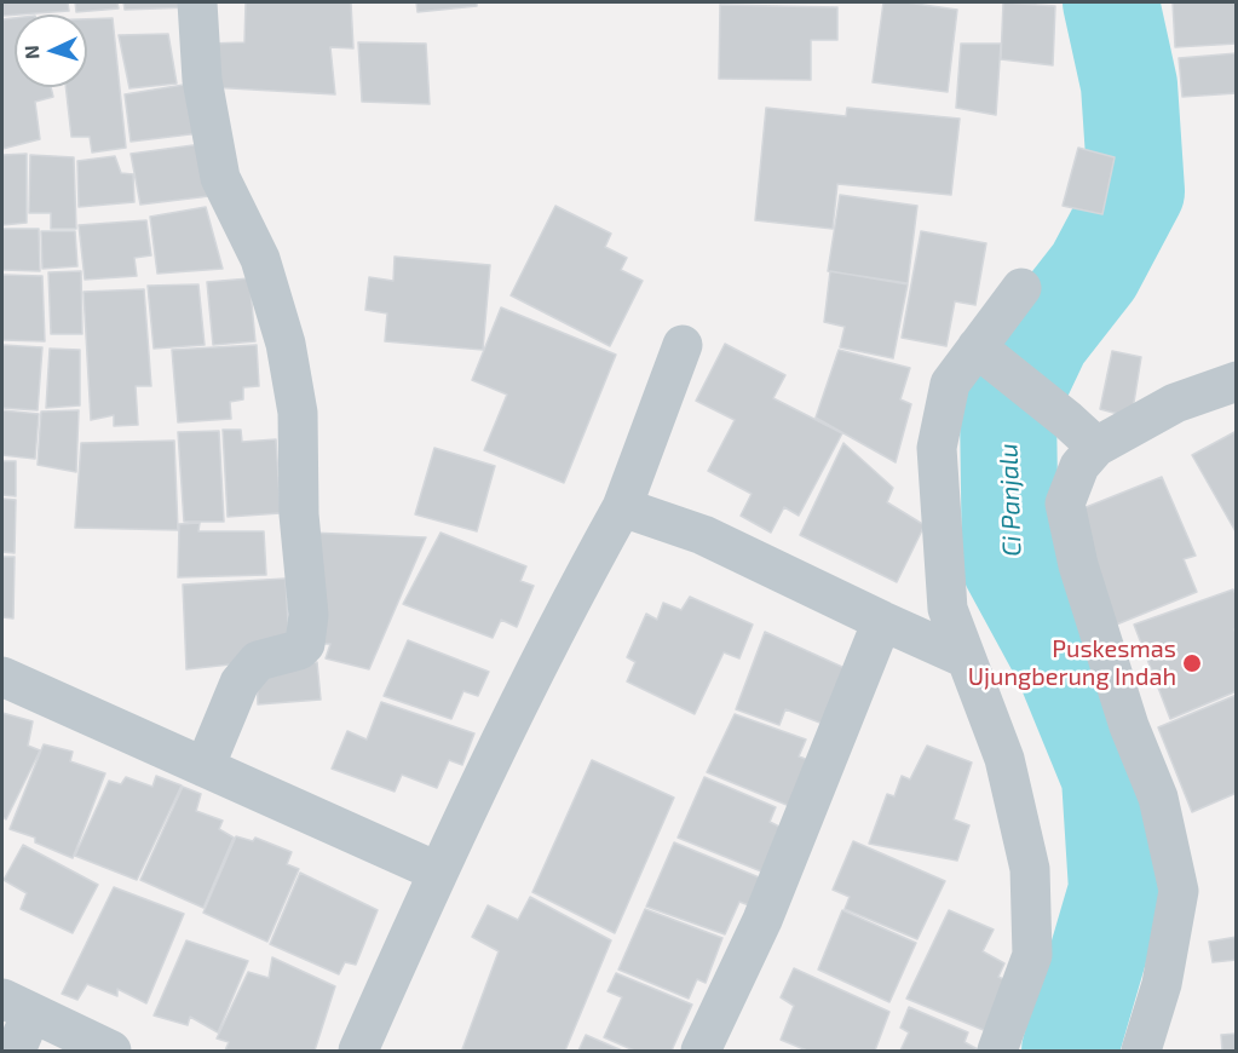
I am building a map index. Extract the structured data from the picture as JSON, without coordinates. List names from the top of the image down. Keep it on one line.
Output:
{"water":["Ci Panjalu"],"places":["Puskesmas Ujungberung Indah"],"north":"left"}
